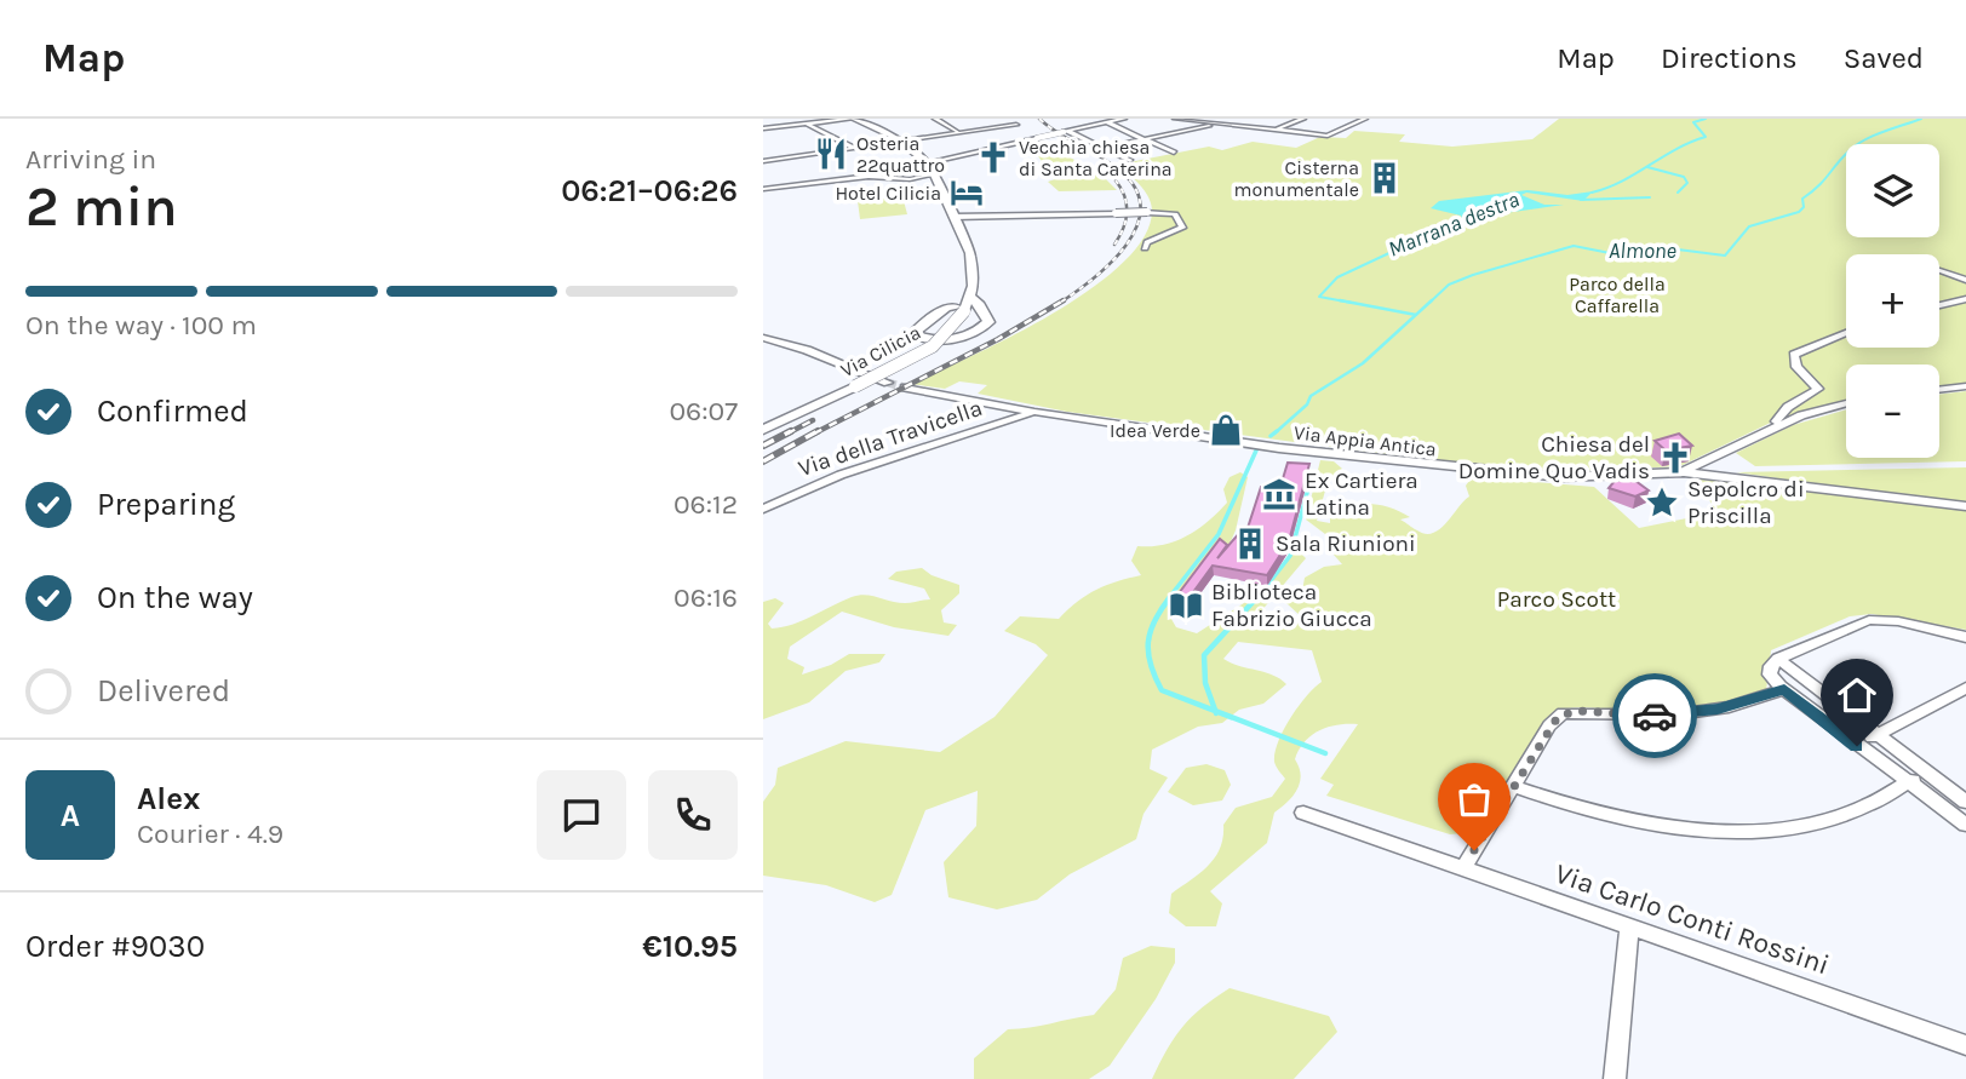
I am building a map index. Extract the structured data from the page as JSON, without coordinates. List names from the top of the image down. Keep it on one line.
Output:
{"streets":{"main road":["Via Cilicia"],"street":["Via della Travicella","Via Appia Antica","Via Carlo Conti Rossini"]},"crossings":[["Via della Travicella","Via Appia Antica"]],"water":["Marrana destra","Almone"],"parks":["Parco della Caffarella","Parco Scott"],"places":{"restaurant":["Osteria 22quattro"],"church":["Vecchia chiesa di Santa Caterina","Chiesa del Domine Quo Vadis"],"building":["Cisterna monumentale","Sala Riunioni"],"hotel":["Hotel Cilicia"],"shop":["Idea Verde"],"museum":["Ex Cartiera Latina"],"place":["Sepolcro di Priscilla"],"library":["Biblioteca Fabrizio Giucca"]},"page":{"header":"Map","nav":["Map","Directions","Saved"],"heading":["2 min","Arriving in","06:21–06:26"],"panel":["Alex","Courier · 4.9","Order #9030","€10.95"],"map_buttons":["+","−"],"bar":"On the way · 100 m","list":[["Confirmed","06:07"],["Preparing","06:12"],["On the way","06:16"],"Delivered"],"round":"A"}}
